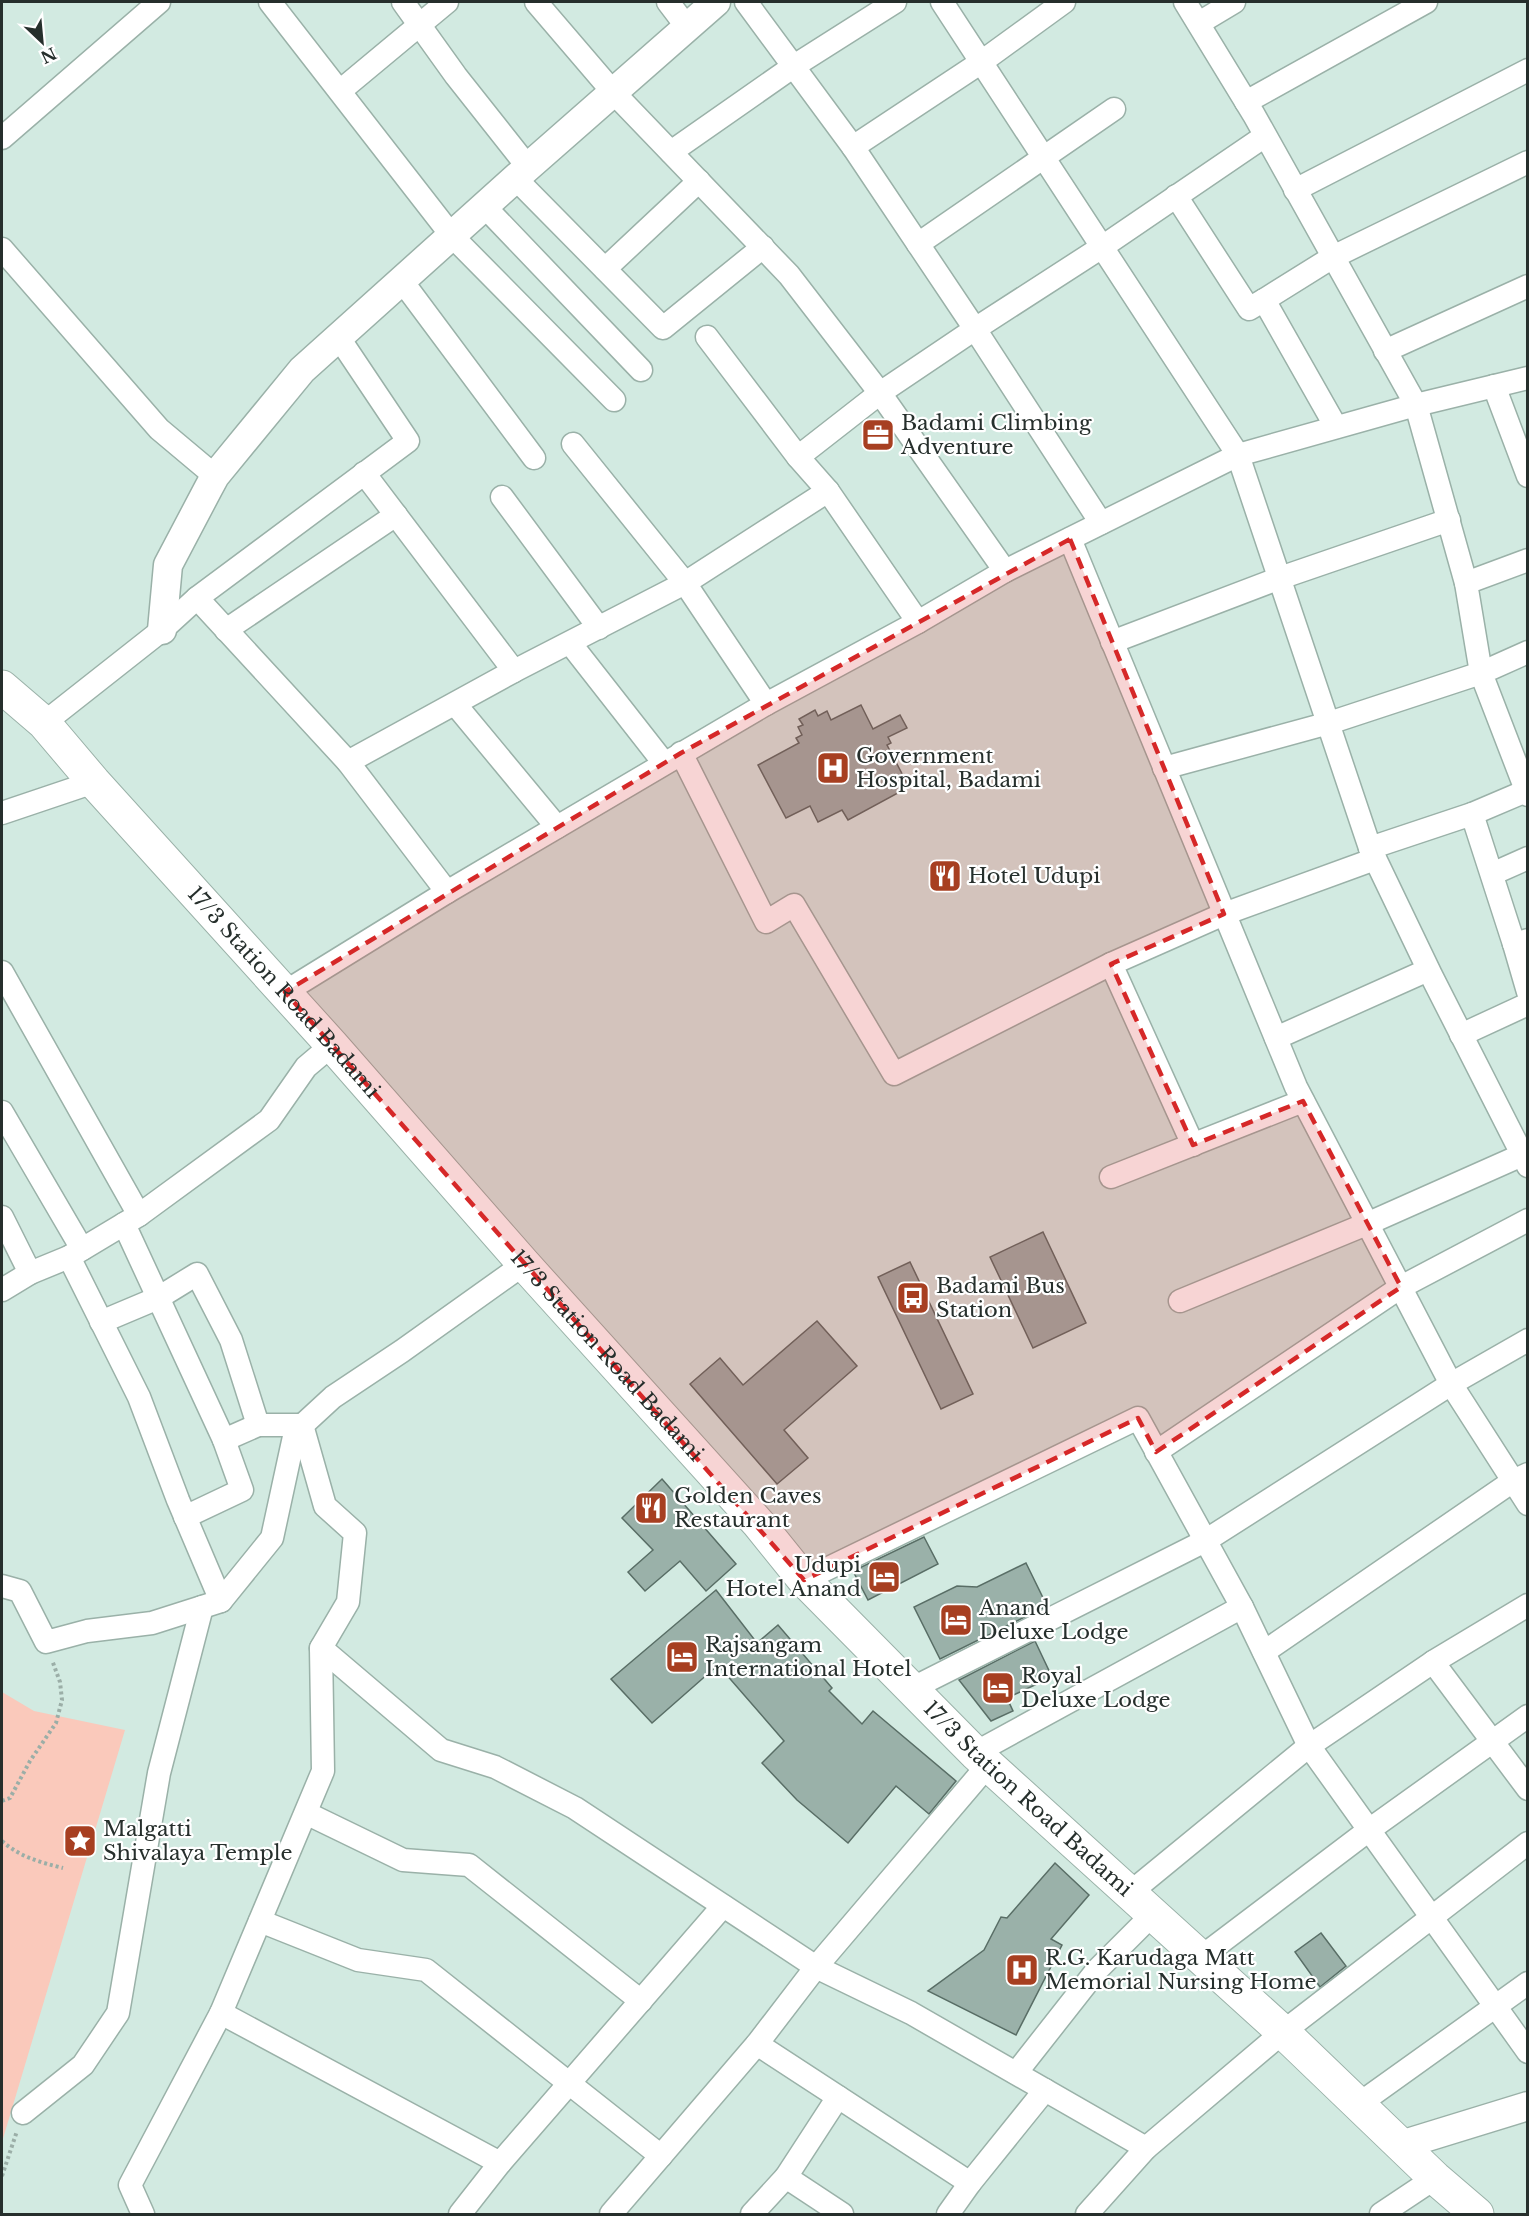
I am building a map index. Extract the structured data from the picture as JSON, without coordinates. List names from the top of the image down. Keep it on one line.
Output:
{"streets":{"highway":["17/3 Station Road Badami"]},"places":{"office":["Badami Climbing Adventure"],"hospital":["Government Hospital, Badami","R.G. Karudaga Matt Memorial Nursing Home"],"restaurant":["Hotel Udupi","Golden Caves Restaurant"],"bus stop":["Badami Bus Station"],"hotel":["Udupi Hotel Anand","Anand Deluxe Lodge","Rajsangam International Hotel","Royal Deluxe Lodge"],"place":["Malgatti Shivalaya Temple"]},"north":"bottom right"}
